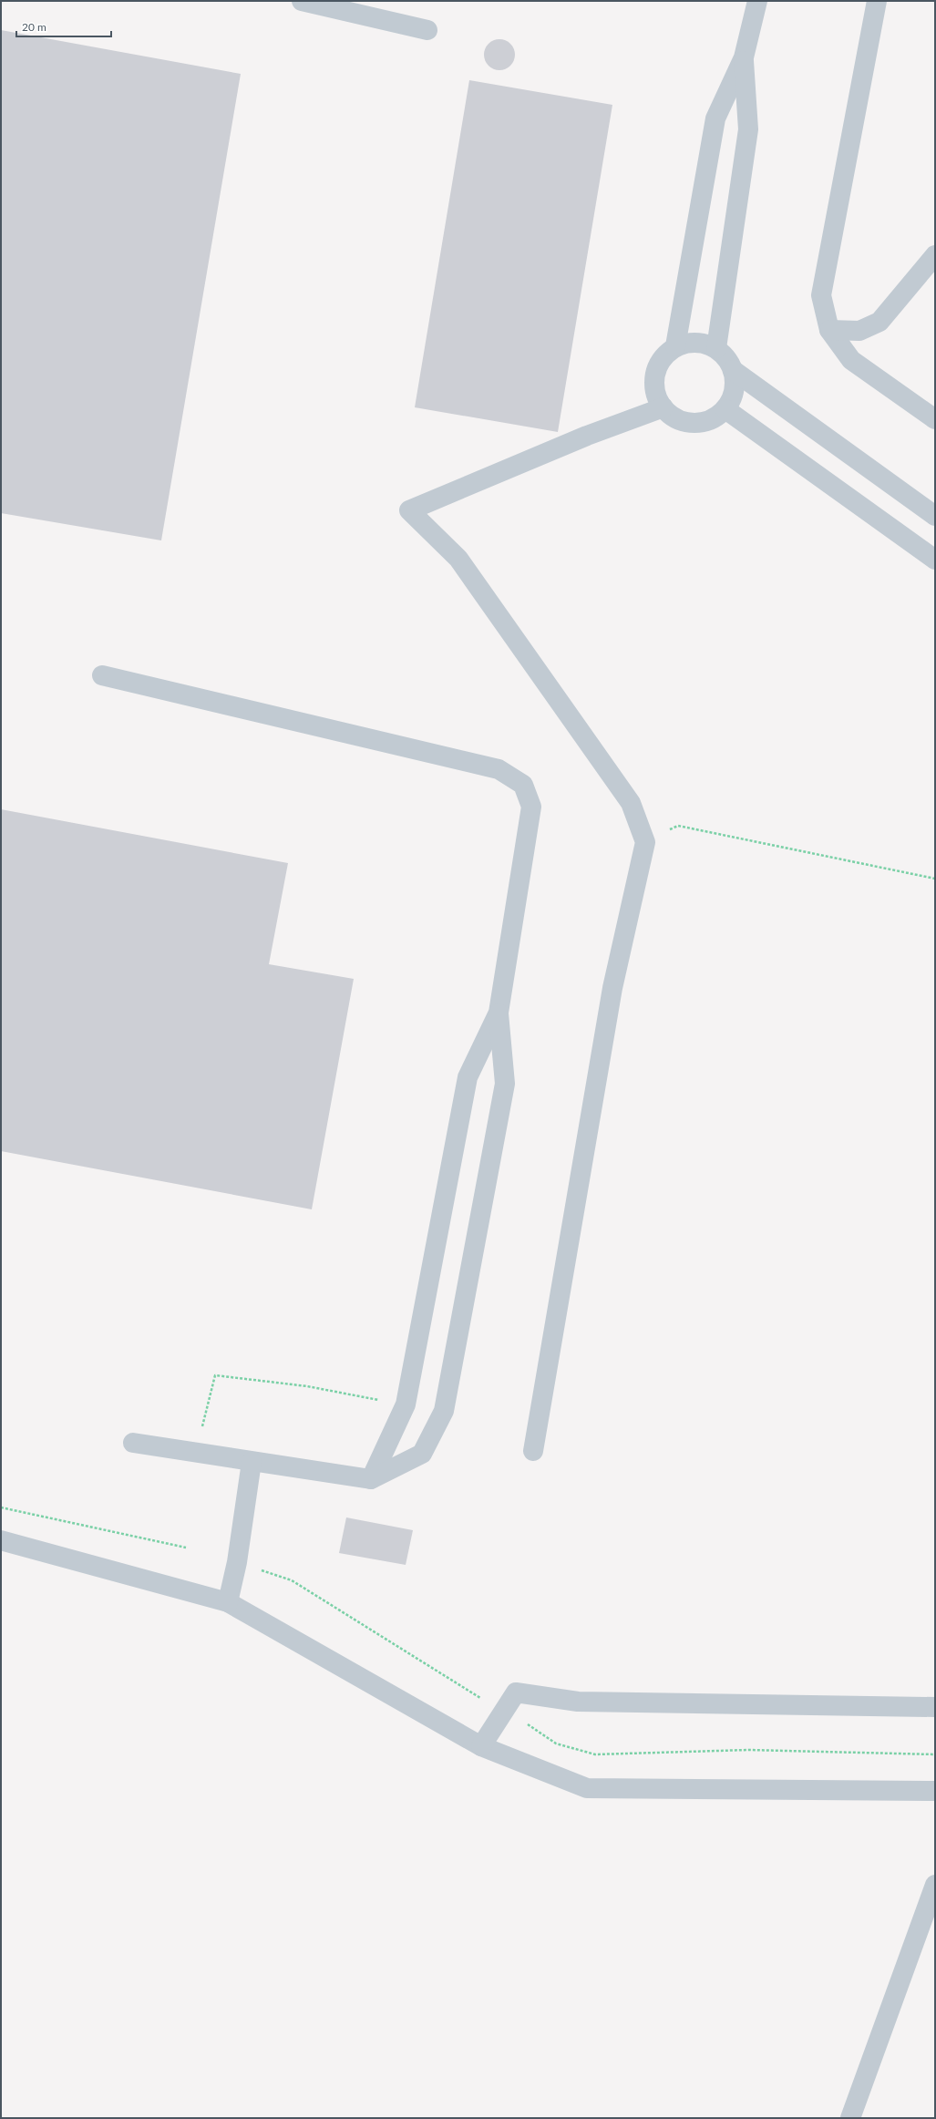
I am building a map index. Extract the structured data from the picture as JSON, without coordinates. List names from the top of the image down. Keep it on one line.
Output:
{"scale_bar":"20 m"}
